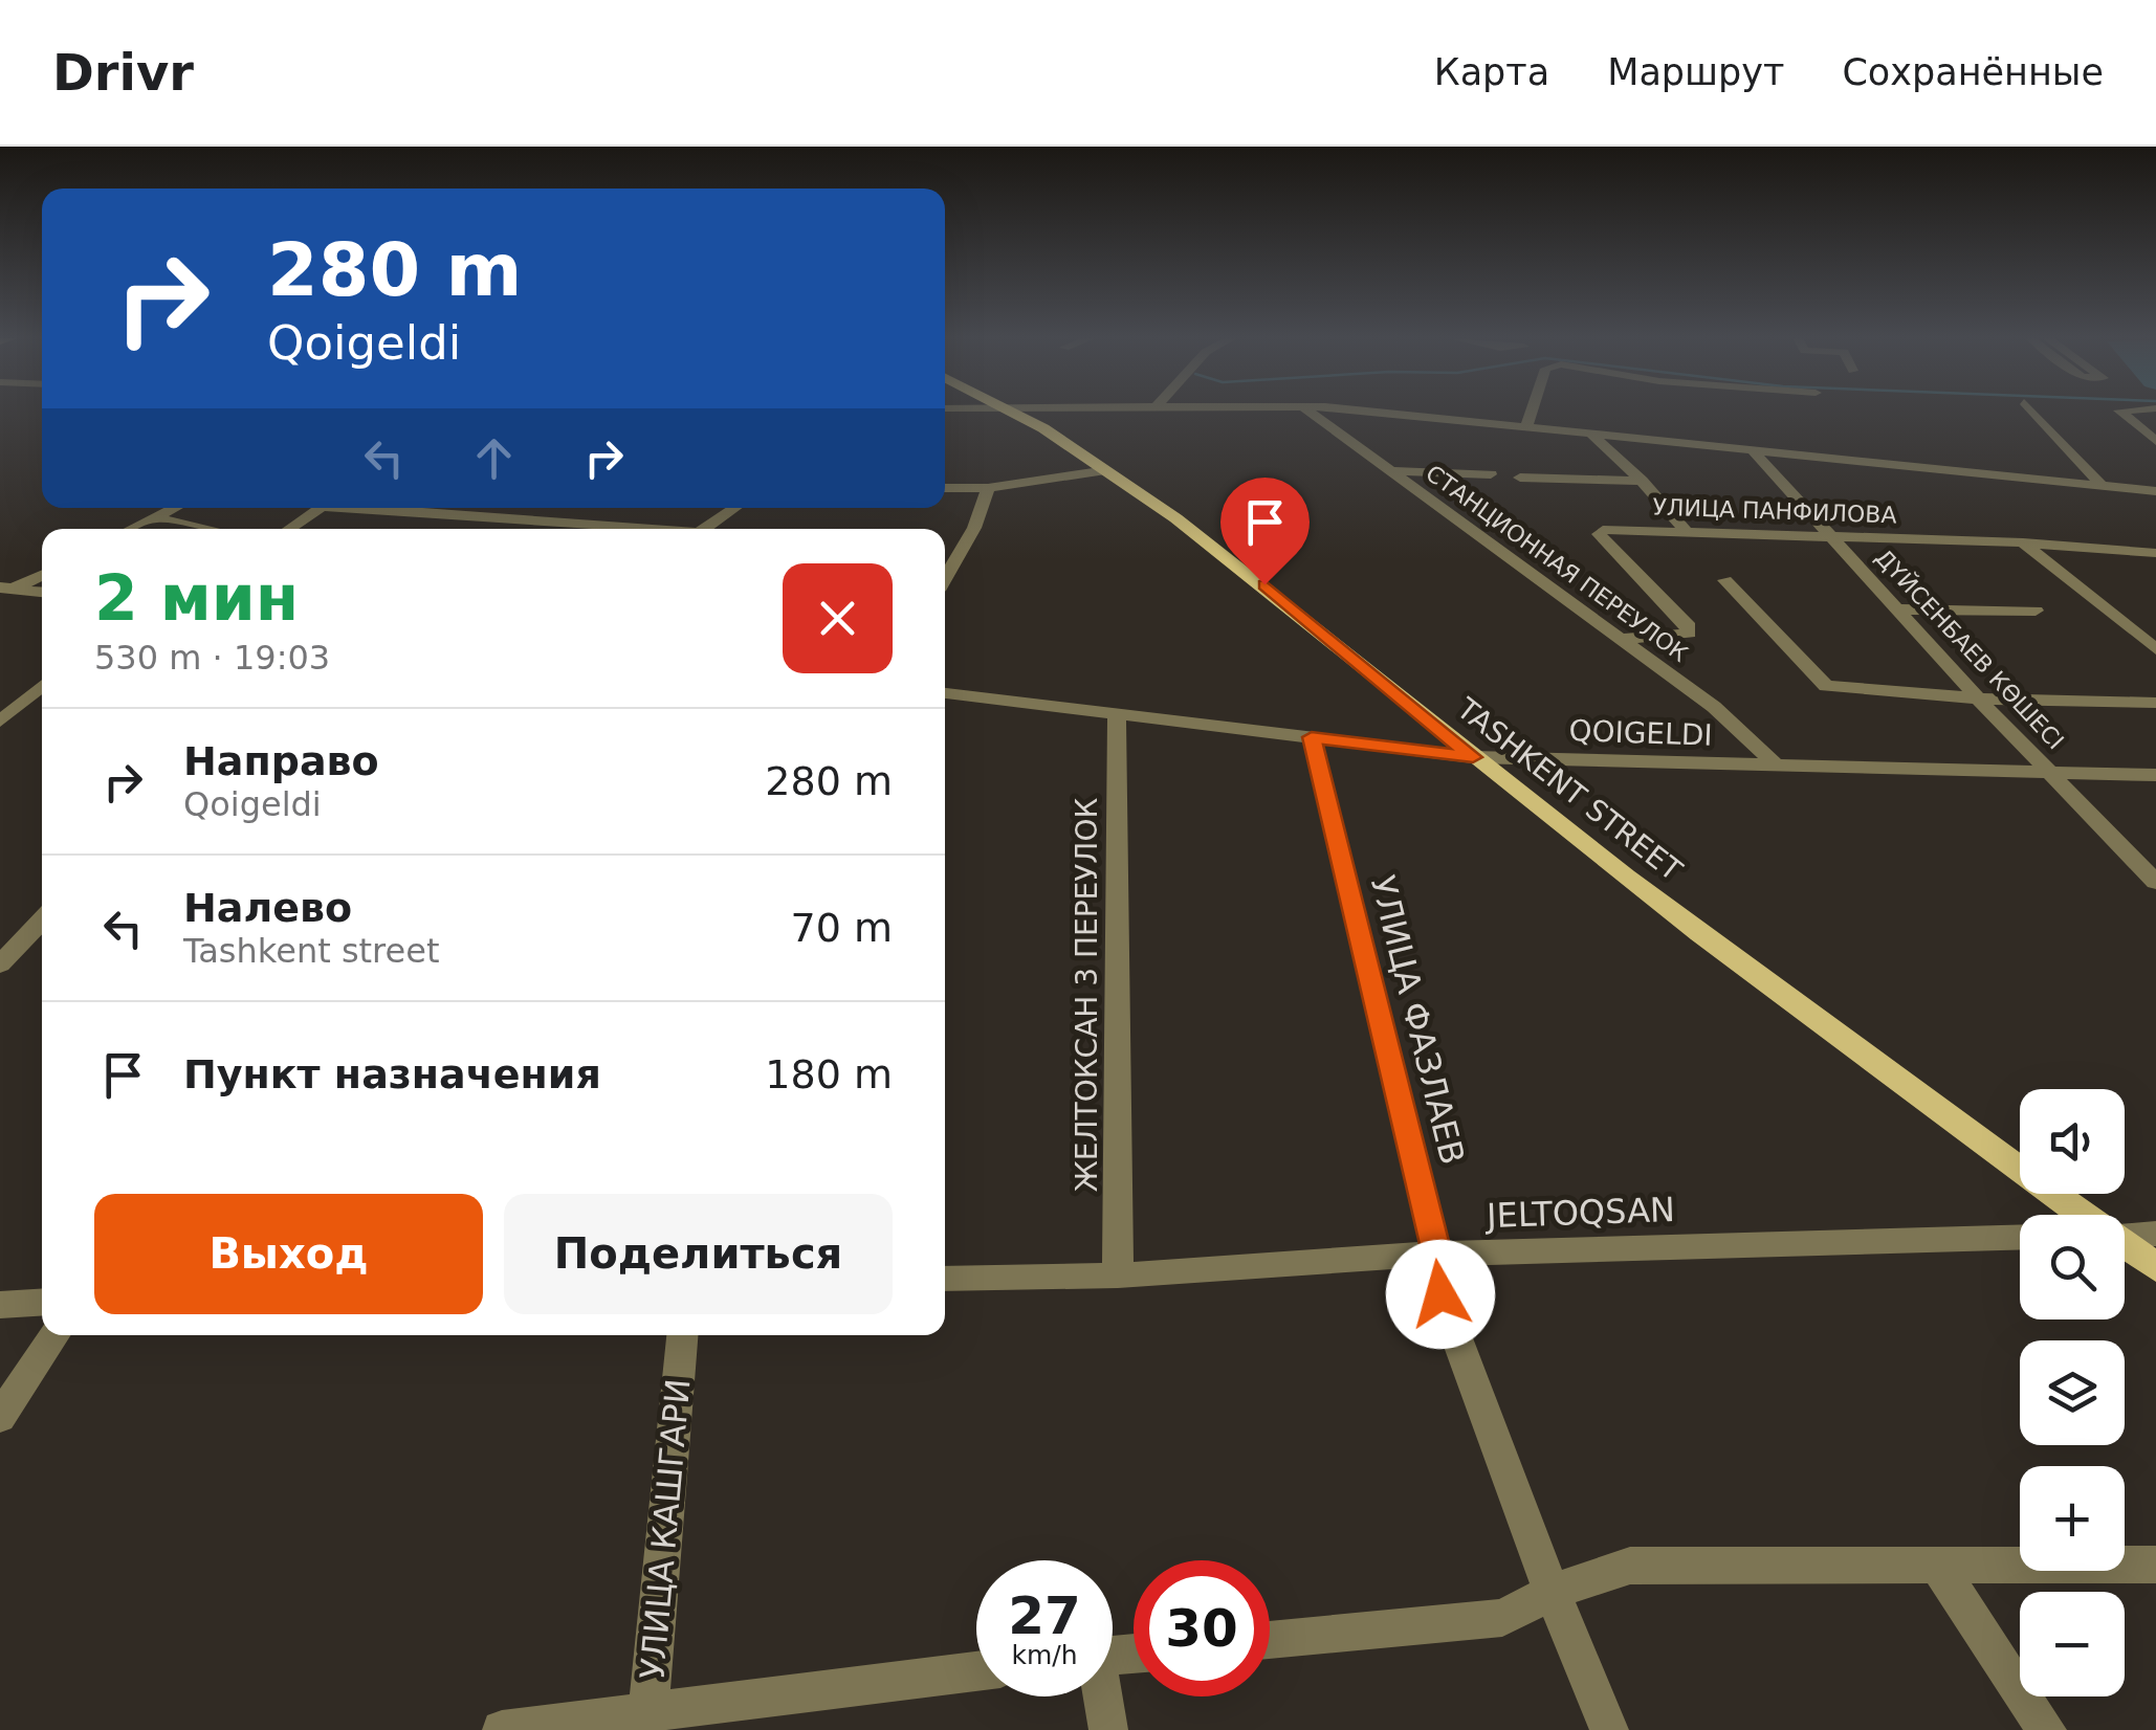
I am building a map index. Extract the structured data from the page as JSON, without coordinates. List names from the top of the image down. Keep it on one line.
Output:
{"streets":{"main road":["TASHKENT STREET"],"street":["УЛИЦА ПАНФИЛОВА","СТАНЦИОННАЯ ПЕРЕУЛОК","ДҮЙСЕНБАЕВ КӨШЕСІ","QOIGELDI","ЖЕЛТОКСАН 3 ПЕРЕУЛОК","УЛИЦА ФАЗЛАЕВ","JELTOQSAN","УЛИЦА КАШГАРИ"]},"crossings":[["УЛИЦА ПАНФИЛОВА","СТАНЦИОННАЯ ПЕРЕУЛОК"],["УЛИЦА ПАНФИЛОВА","ДҮЙСЕНБАЕВ КӨШЕСІ"],["СТАНЦИОННАЯ ПЕРЕУЛОК","QOIGELDI"],["ДҮЙСЕНБАЕВ КӨШЕСІ","QOIGELDI"],["QOIGELDI","TASHKENT STREET"],["QOIGELDI","ЖЕЛТОКСАН 3 ПЕРЕУЛОК"],["QOIGELDI","УЛИЦА ФАЗЛАЕВ"],["ЖЕЛТОКСАН 3 ПЕРЕУЛОК","JELTOQSAN"],["УЛИЦА ФАЗЛАЕВ","JELTOQSAN"]],"page":{"header":"Drivr","nav":["Карта","Маршрут","Сохранённые"],"turn":["280 m","Qoigeldi"],"heading":["2 мин","530 m · 19:03"],"list":[{"name":"Направо","note":"Qoigeldi","value":"280 m"},{"name":"Налево","note":"Tashkent street","value":"70 m"},{"name":"Пункт назначения","value":"180 m"}],"map_buttons":["+","−"],"buttons":["Выход","Поделиться"],"speed":"27 km/h","limit":"30"}}
